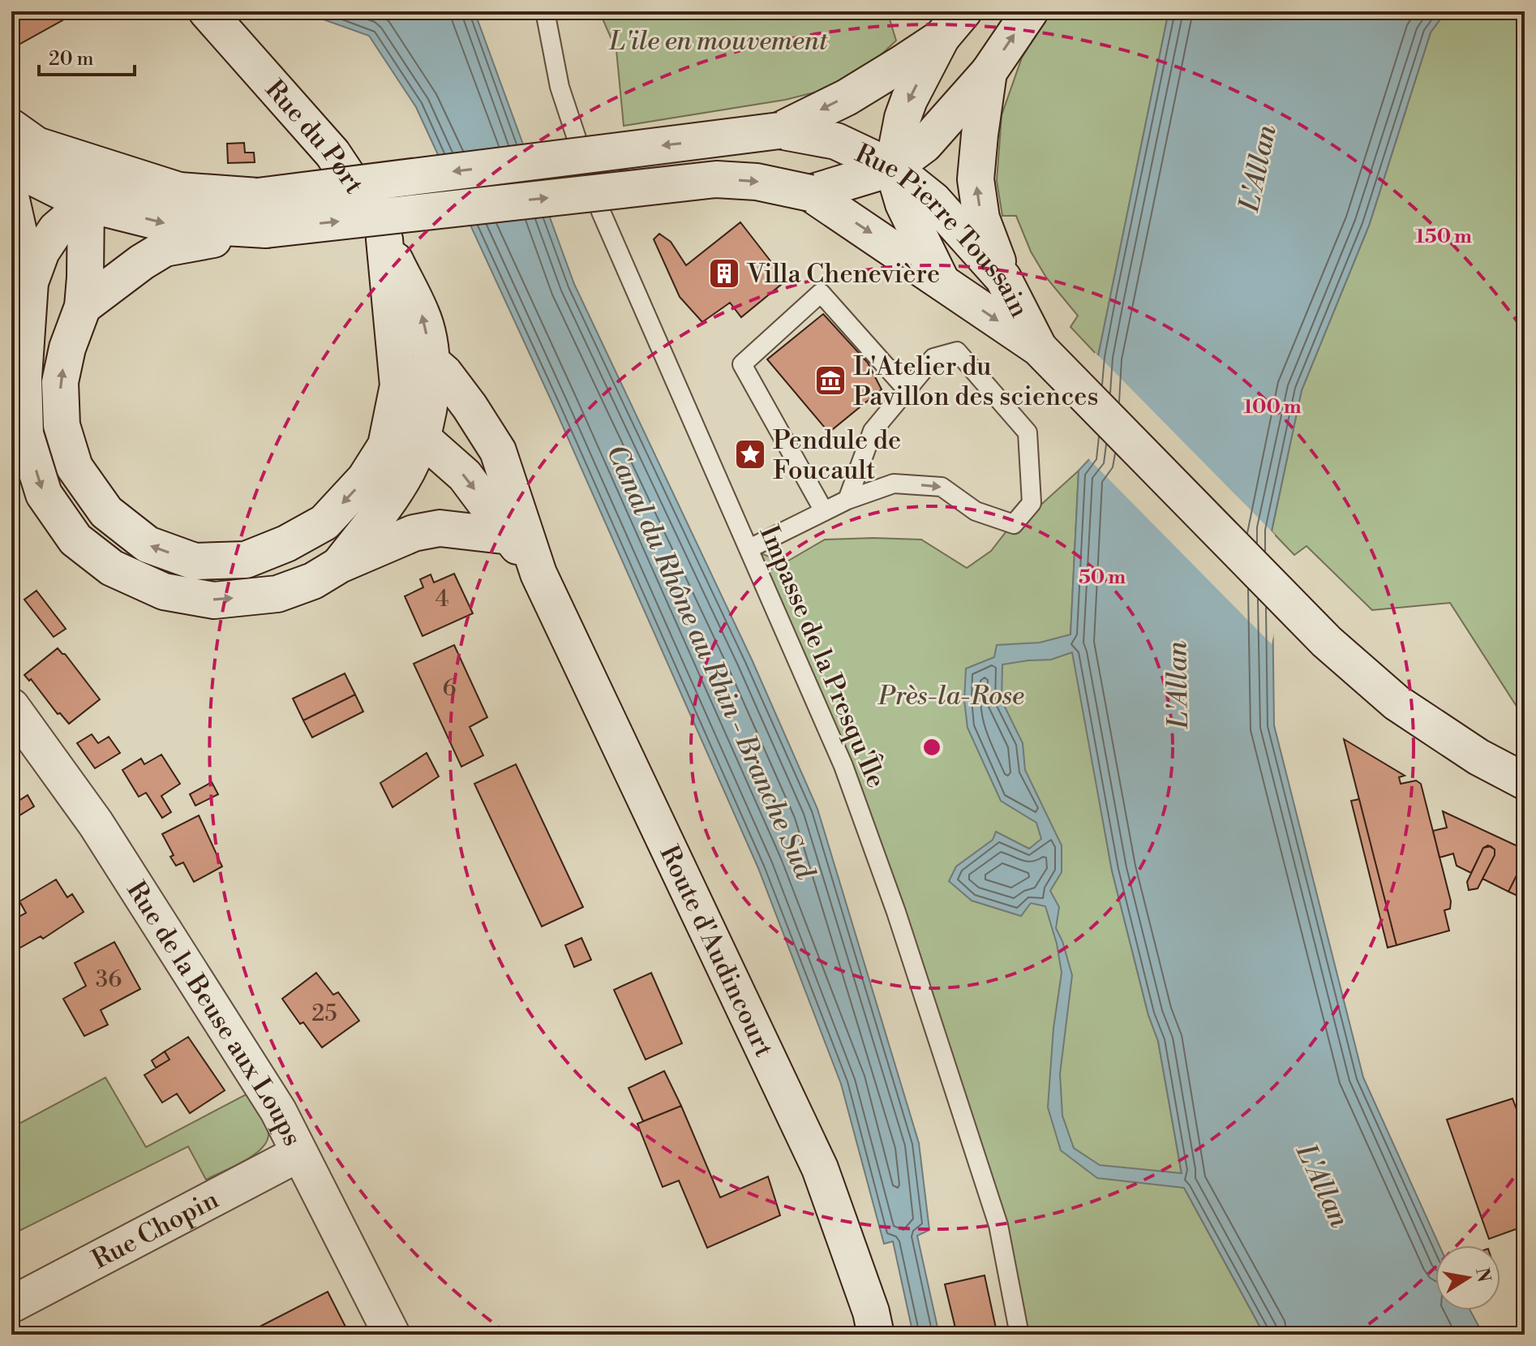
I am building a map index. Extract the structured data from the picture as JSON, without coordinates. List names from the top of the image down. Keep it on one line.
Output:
{"streets":{"main road":["Rue du Port","Rue Pierre Toussain","Route d'Audincourt","Rue de la Beuse aux Loups","Rue Chopin"],"lane":["Impasse de la Presqu'Île"]},"crossings":[["Rue de la Beuse aux Loups","Rue Chopin"]],"water":["L'Allan","Canal du Rhône au Rhin - Branche Sud"],"parks":["L'ile en mouvement","Près-la-Rose"],"places":{"building":["Villa Chenevière"],"museum":["L'Atelier du Pavillon des sciences"],"place":["Pendule de Foucault"]},"house_numbers":["4","6","36","25"],"scale_bar":"20 m","north":"right","rings":["150 m","100 m","50 m"]}
